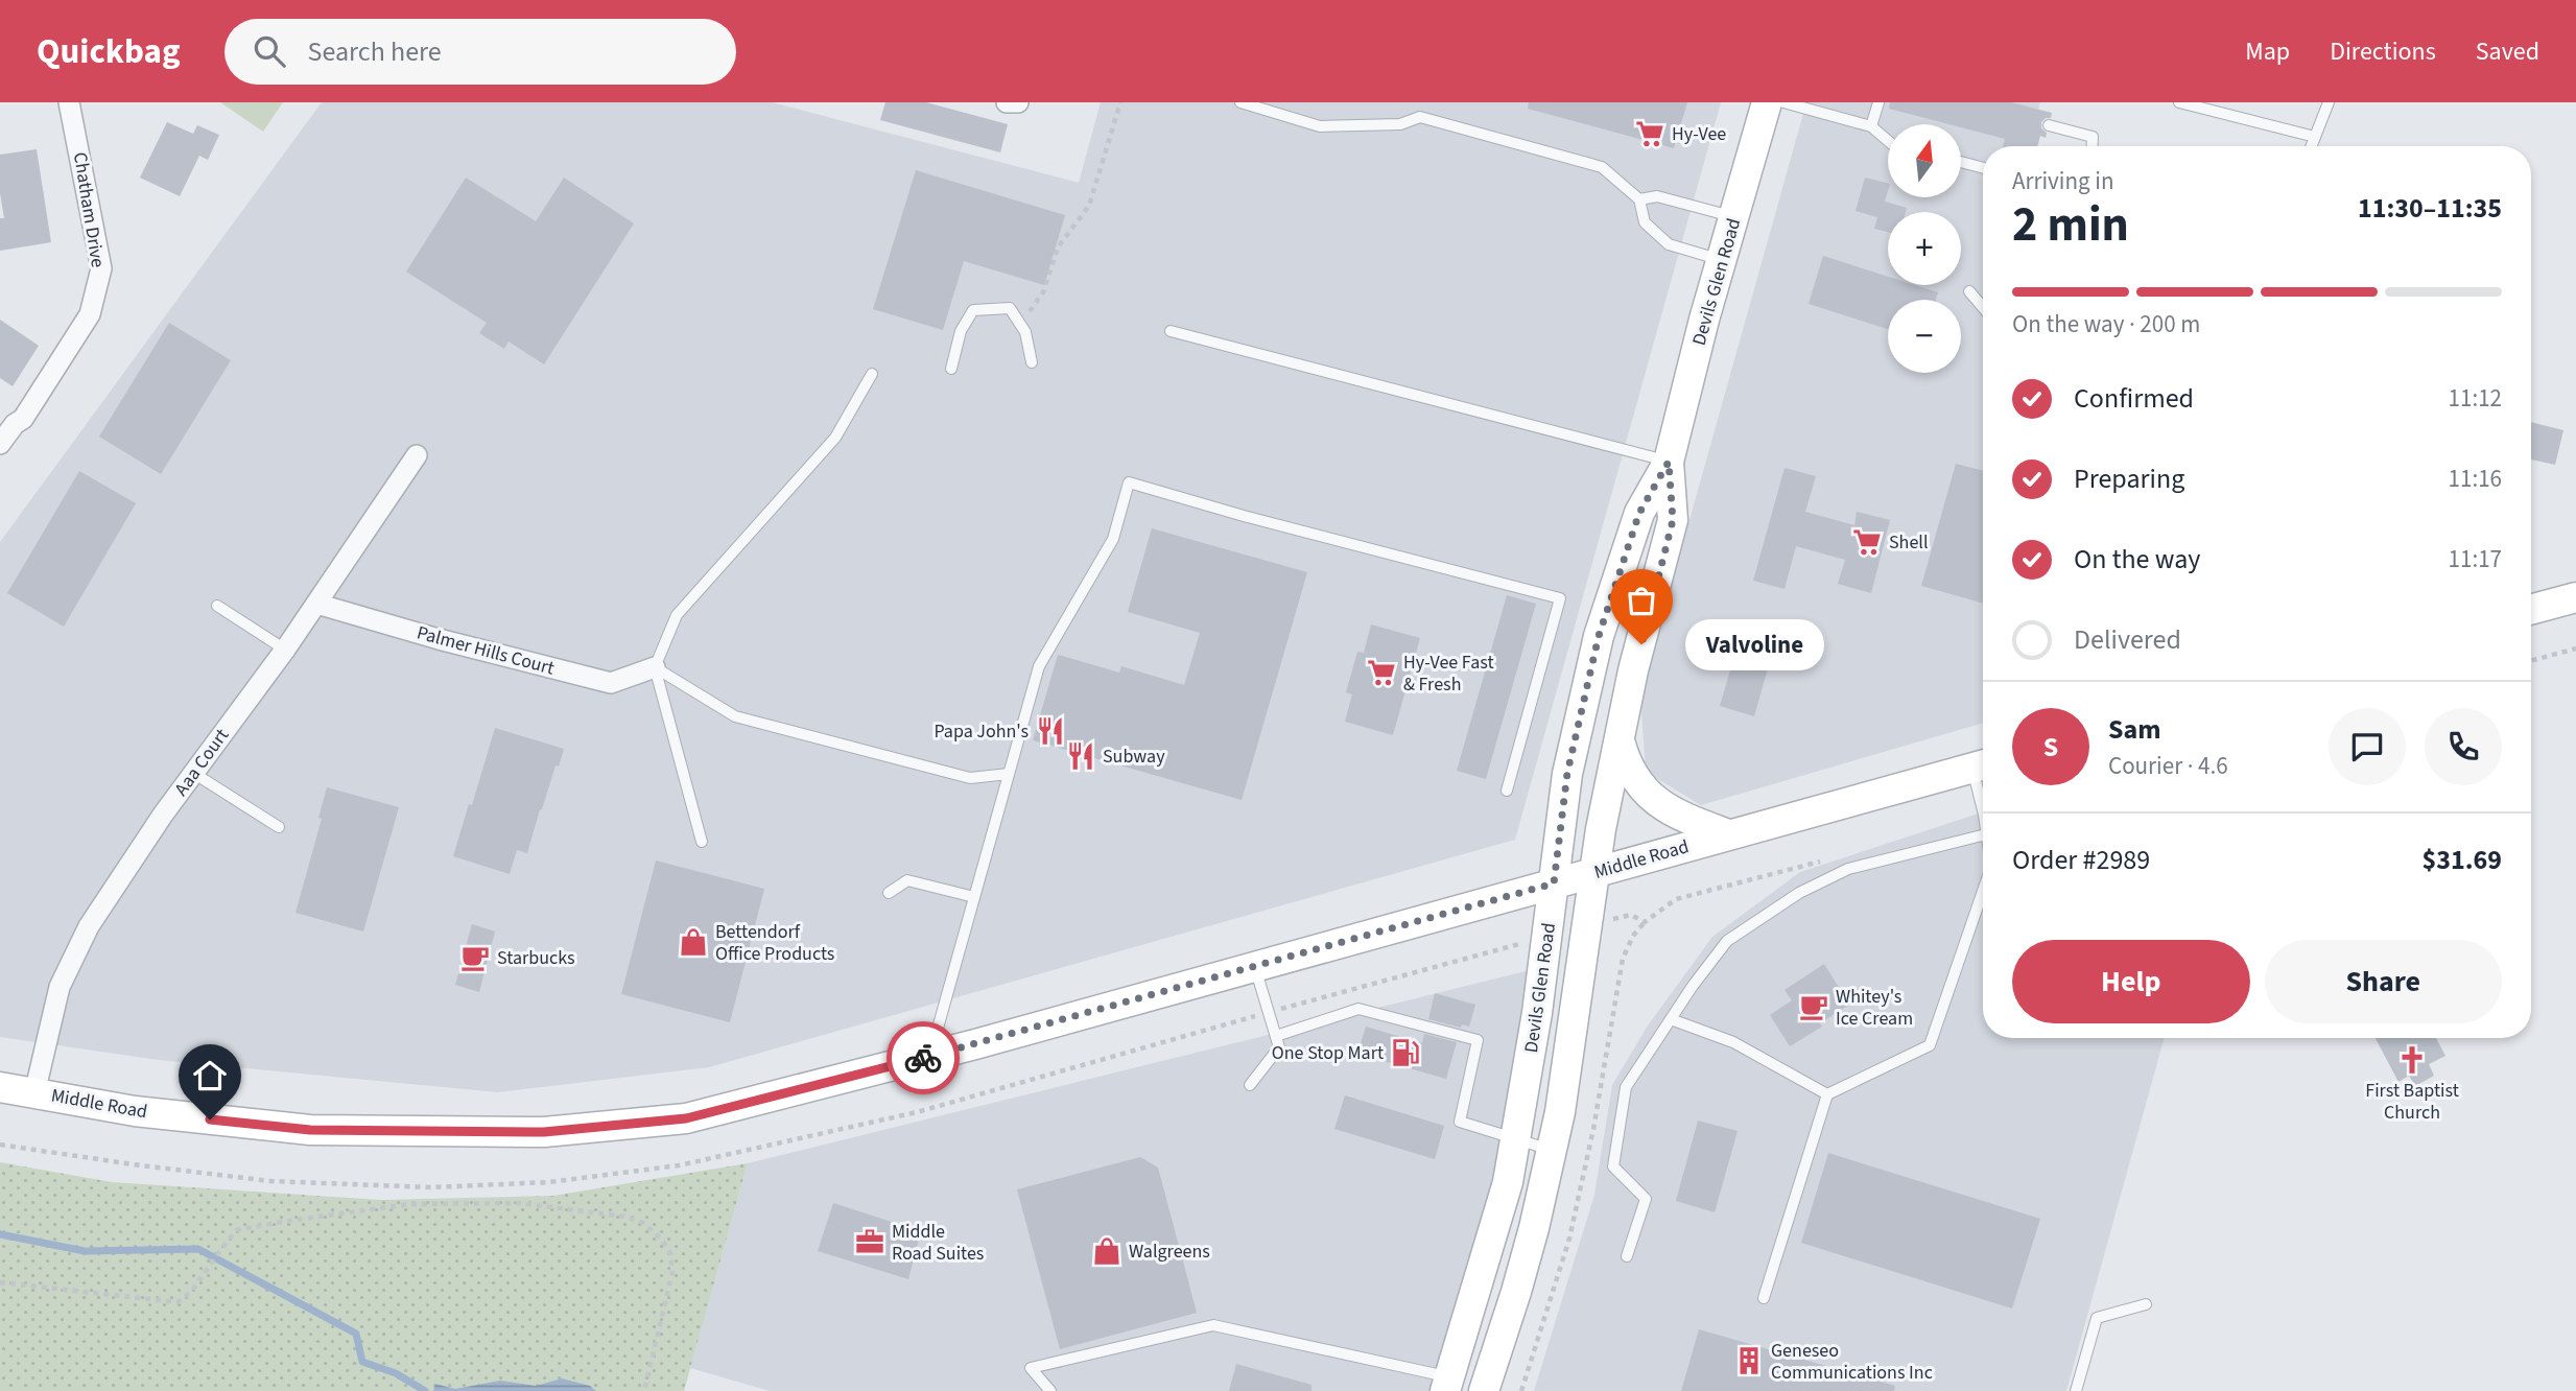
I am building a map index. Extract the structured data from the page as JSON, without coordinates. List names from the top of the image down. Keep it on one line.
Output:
{"streets":{"main road":["Devils Glen Road","Middle Road"],"street":["Chatham Drive","Palmer Hills Court","Aaa Court"]},"crossings":[["Devils Glen Road","Middle Road"],["Palmer Hills Court","Aaa Court"],["Aaa Court","Middle Road"]],"places":{"supermarket":["Hy-Vee","Shell","Hy-Vee Fast & Fresh"],"other":["Valvoline"],"restaurant":["Papa John's","Subway"],"shop":["Bettendorf Office Products","Walgreens"],"cafe":["Starbucks","Whitey's Ice Cream"],"fuel station":["One Stop Mart"],"church":["First Baptist Church"],"office":["Middle Road Suites"],"building":["Geneseo Communications Inc"]},"north":"top","page":{"header":"Quickbag","search":"Search here","nav":["Map","Directions","Saved"],"map_buttons":["+","−"],"heading":["2 min","Arriving in","11:30–11:35"],"panel":["Sam","Courier · 4.6","Order #2989","$31.69"],"bar":"On the way · 200 m","list":[["Confirmed","11:12"],["Preparing","11:16"],["On the way","11:17"],"Delivered"],"bubble":"Valvoline","round":"S","buttons":["Help","Share"]}}
